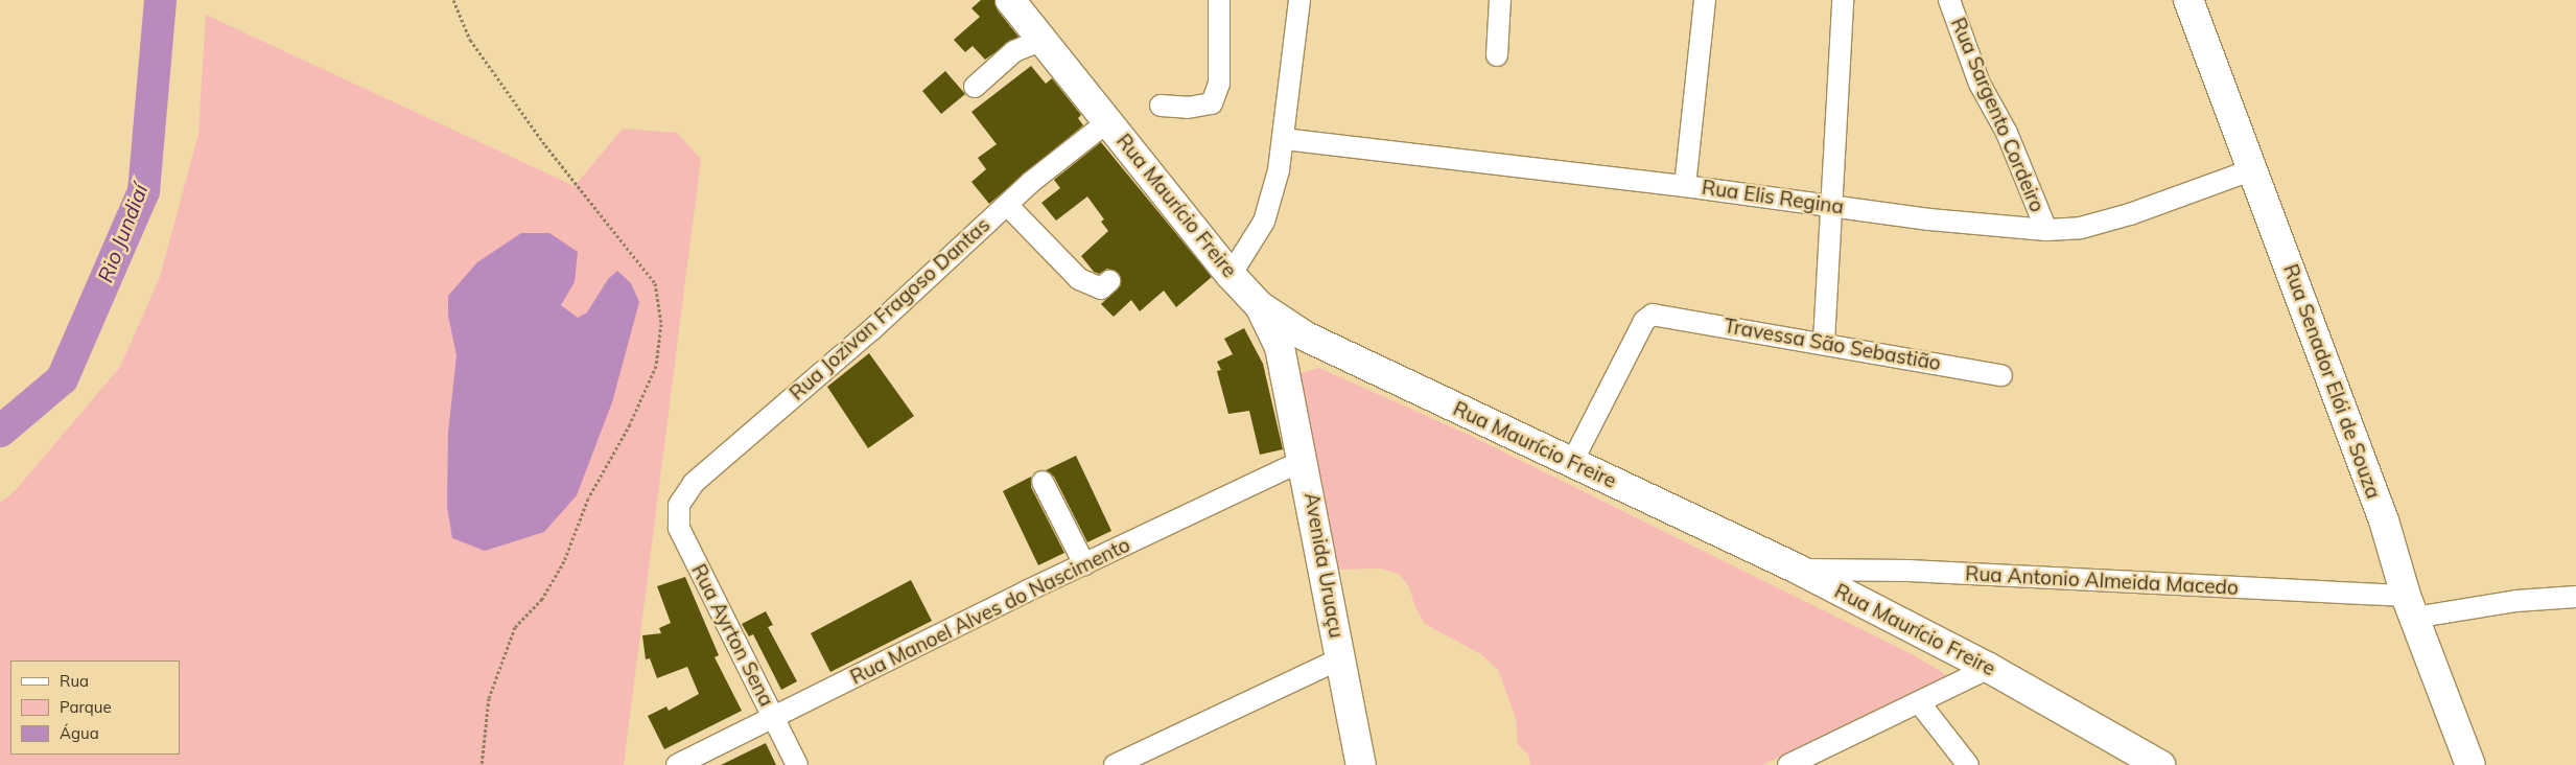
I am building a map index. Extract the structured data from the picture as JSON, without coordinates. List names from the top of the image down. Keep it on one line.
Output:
{"streets":{"street":["Rua Sargento Cordeiro","Rua Elis Regina","Rua Maurício Freire","Rua Jozivan Fragoso Dantas","Travessa São Sebastião","Rua Senador Elói de Souza","Avenida Uruaçu","Rua Antonio Almeida Macedo","Rua Manoel Alves do Nascimento","Rua Ayrton Sena"]},"crossings":[["Rua Sargento Cordeiro","Rua Elis Regina"],["Rua Elis Regina","Rua Senador Elói de Souza"],["Rua Maurício Freire","Rua Jozivan Fragoso Dantas"],["Rua Maurício Freire","Travessa São Sebastião"],["Rua Maurício Freire","Avenida Uruaçu"],["Rua Maurício Freire","Rua Antonio Almeida Macedo"],["Rua Jozivan Fragoso Dantas","Rua Ayrton Sena"],["Rua Senador Elói de Souza","Rua Antonio Almeida Macedo"],["Avenida Uruaçu","Rua Manoel Alves do Nascimento"],["Rua Manoel Alves do Nascimento","Rua Ayrton Sena"]],"water":["Rio Jundiaí"],"legend":["Rua","Parque","Água"]}
